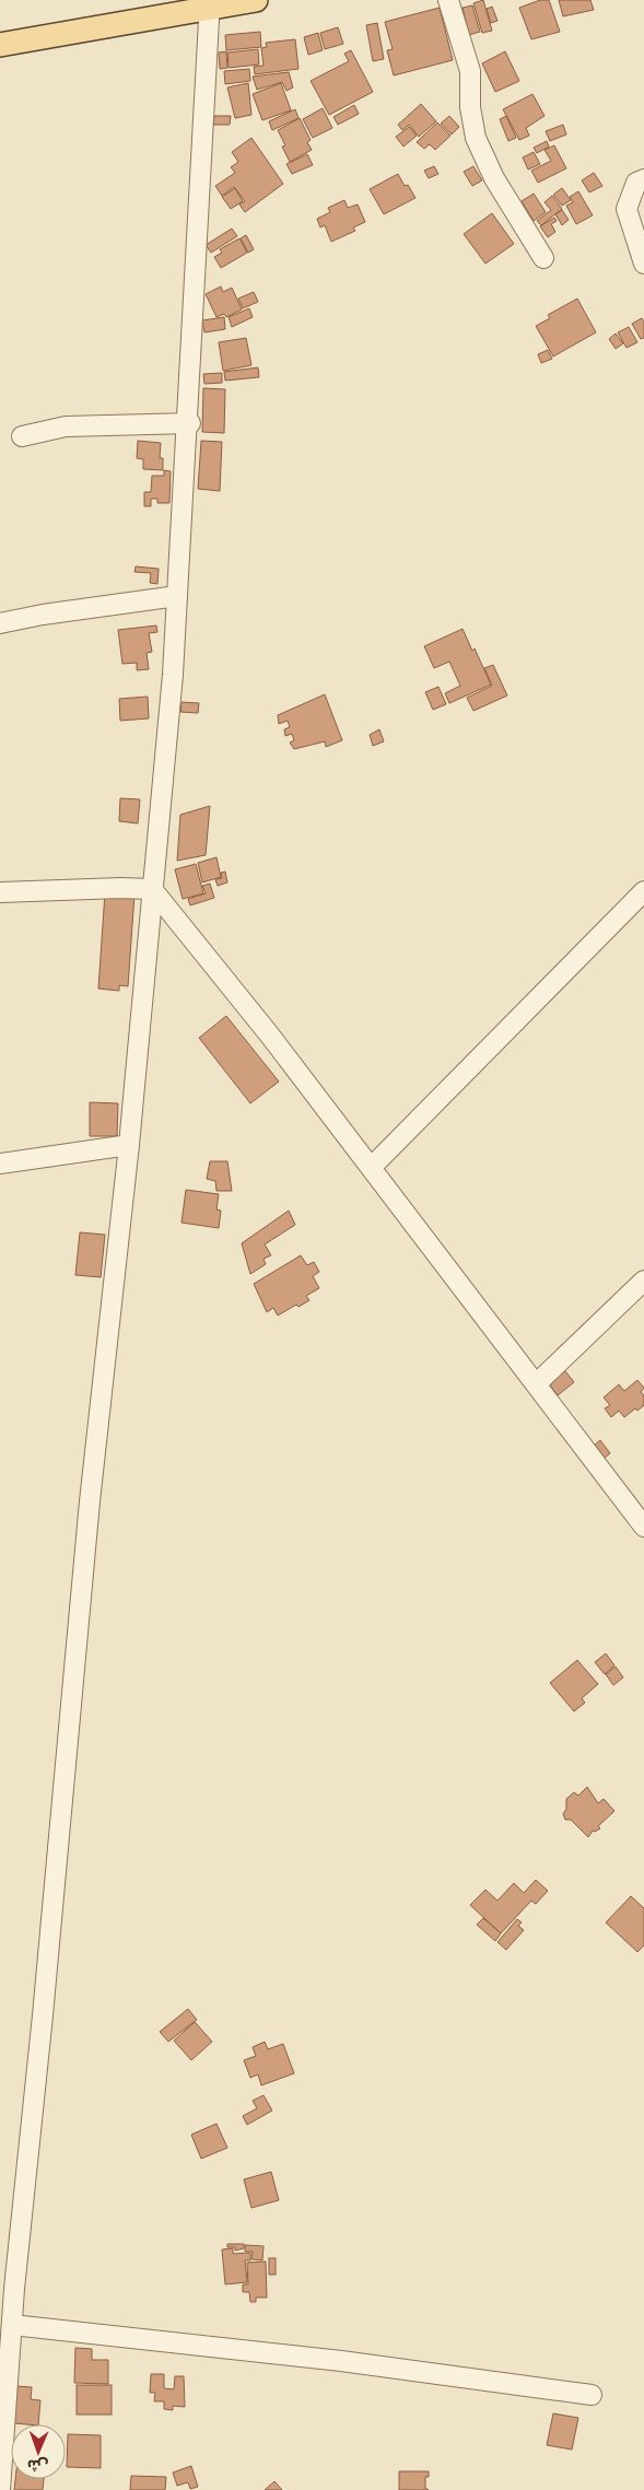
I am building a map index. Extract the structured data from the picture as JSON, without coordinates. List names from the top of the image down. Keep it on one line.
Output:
{"north":"bottom"}
